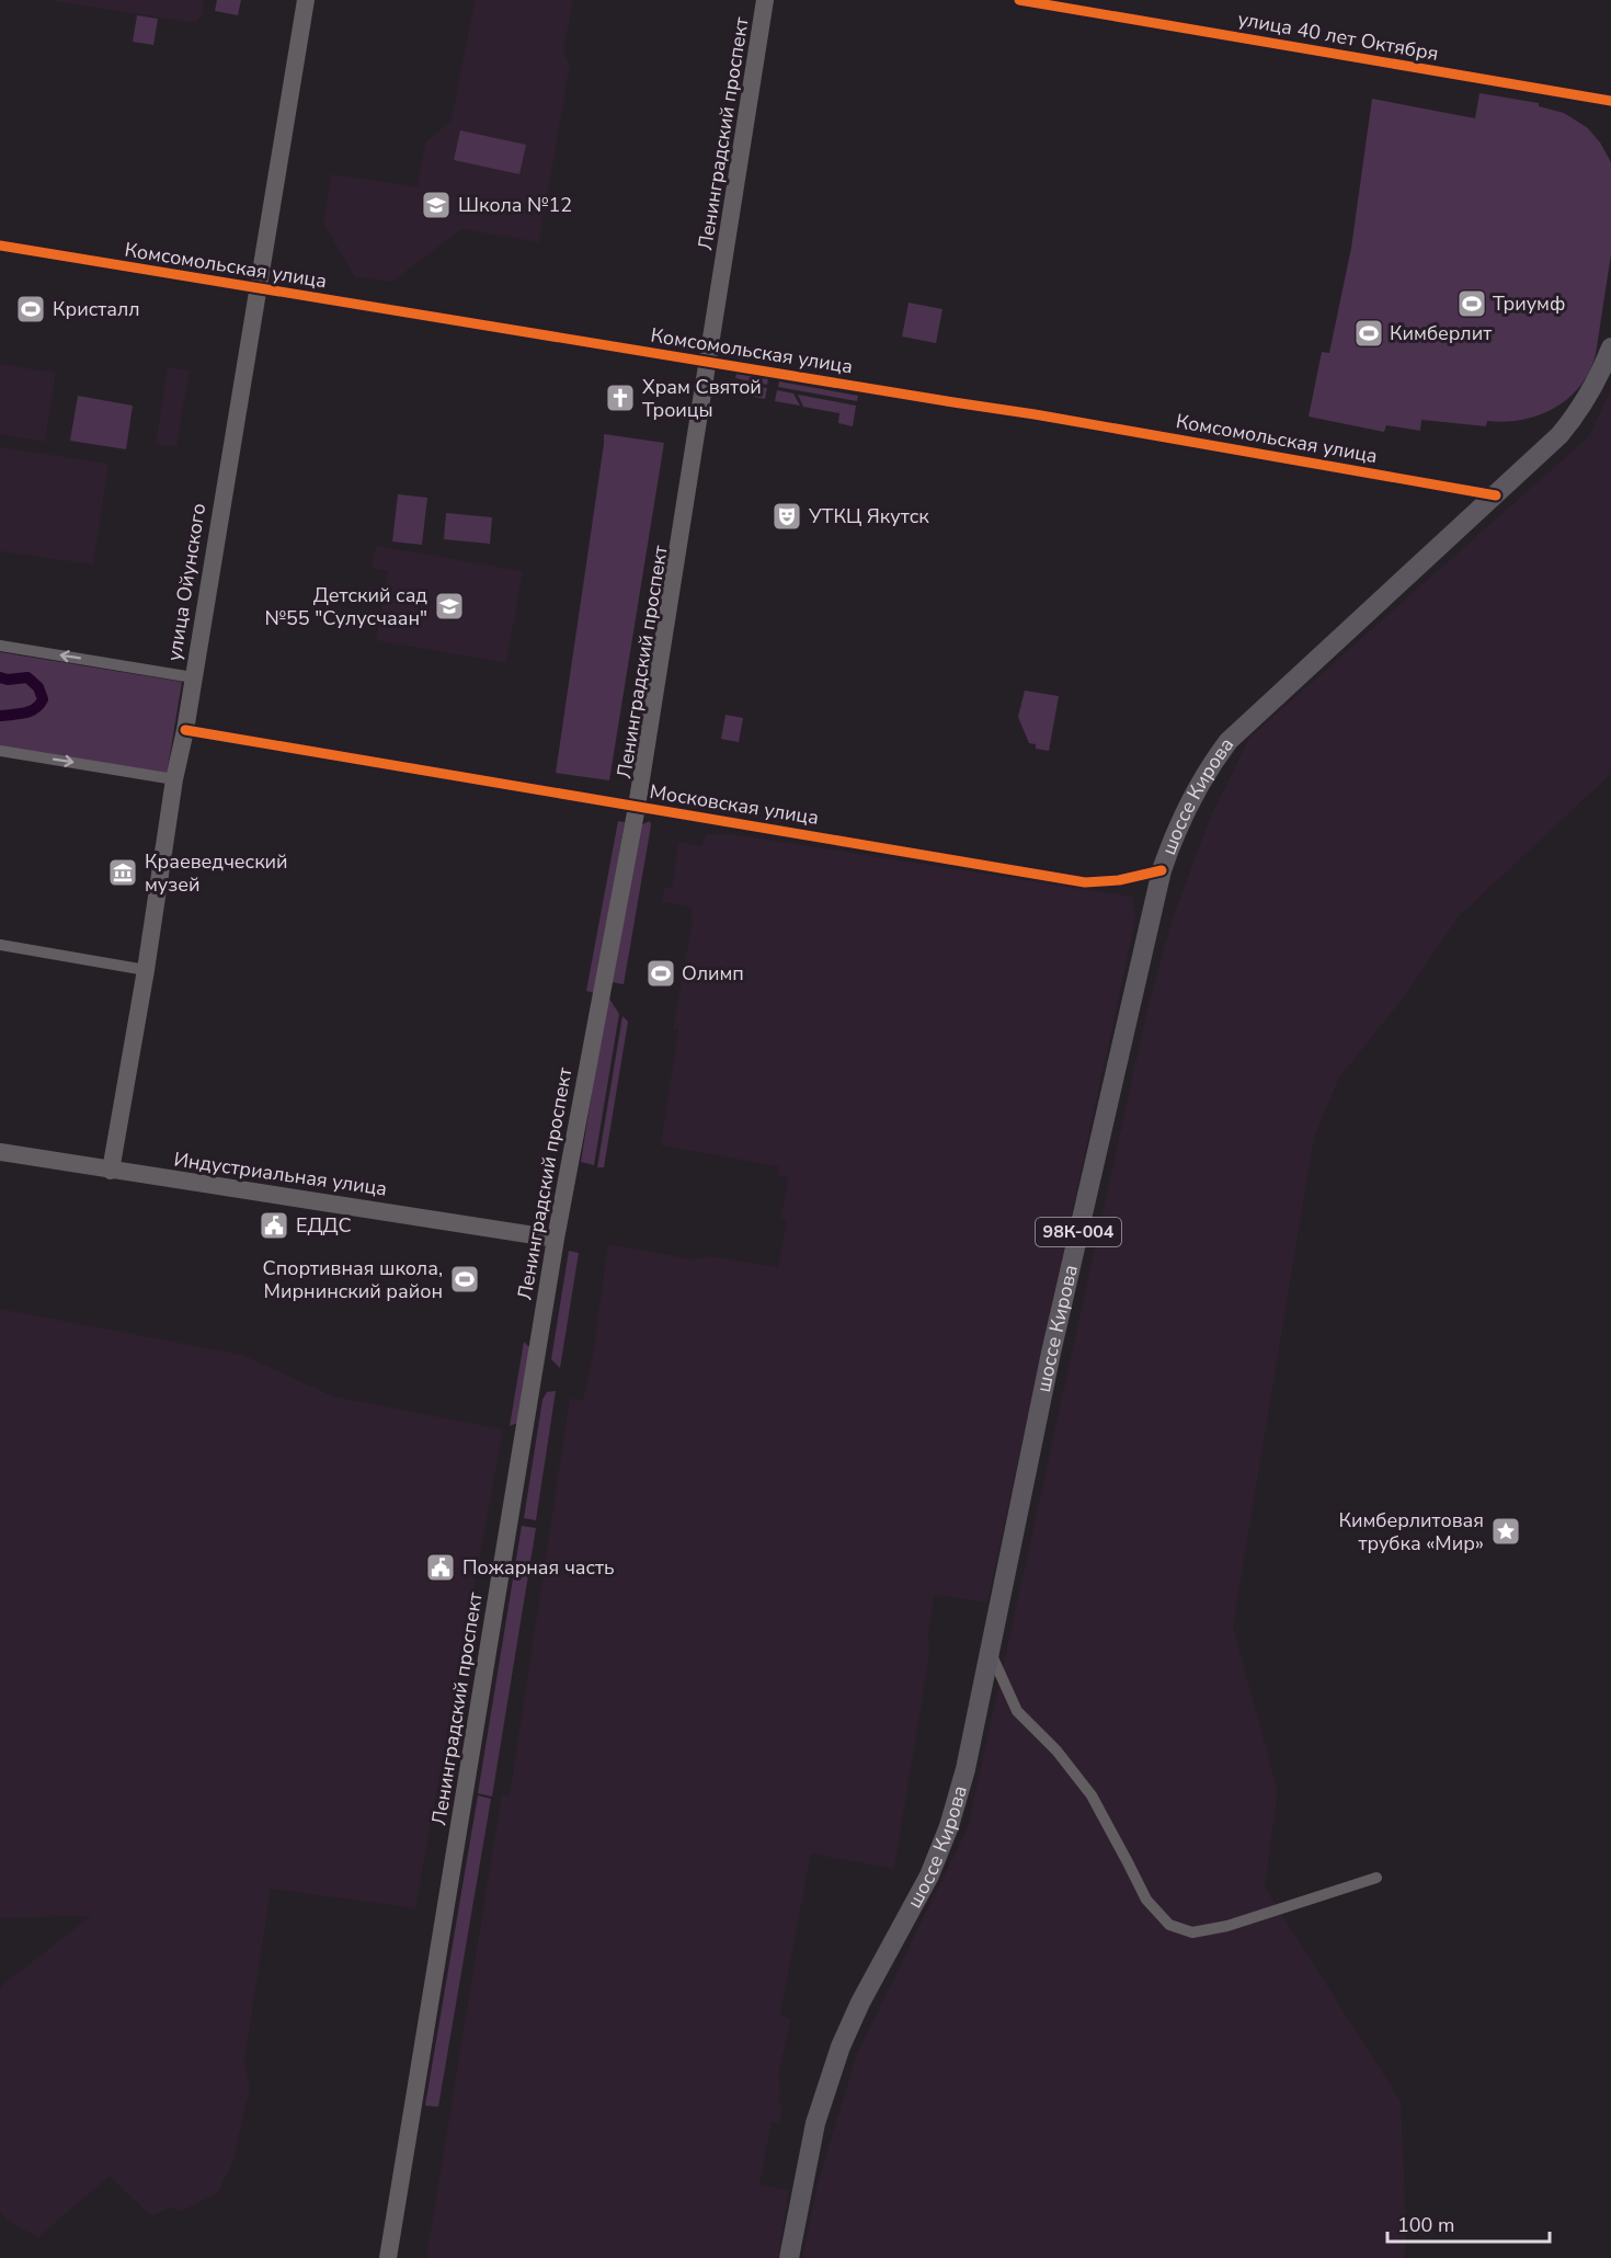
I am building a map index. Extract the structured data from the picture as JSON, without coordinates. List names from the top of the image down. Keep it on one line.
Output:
{"streets":{"main road":["Ленинградский проспект","улица Ойунского","шоссе Кирова","Индустриальная улица","98К-004"],"street":["улица 40 лет Октября","Комсомольская улица","Московская улица"]},"crossings":[["Ленинградский проспект","Комсомольская улица"],["Ленинградский проспект","Московская улица"],["Ленинградский проспект","Индустриальная улица"],["Комсомольская улица","улица Ойунского"],["Комсомольская улица","шоссе Кирова"],["улица Ойунского","Московская улица"],["улица Ойунского","Индустриальная улица"],["шоссе Кирова","Московская улица"]],"places":{"school or university":["Школа №12","Детский сад №55 \"Сулусчаан\""],"sports":["Триумф","Кристалл","Кимберлит","Олимп","Спортивная школа, Мирнинский район"],"church":["Храм Святой Троицы"],"theatre":["УТКЦ Якутск"],"museum":["Краеведческий музей"],"public building":["ЕДДС","Пожарная часть"],"place":["Кимберлитовая трубка «Мир»"]},"scale_bar":"100 m"}
